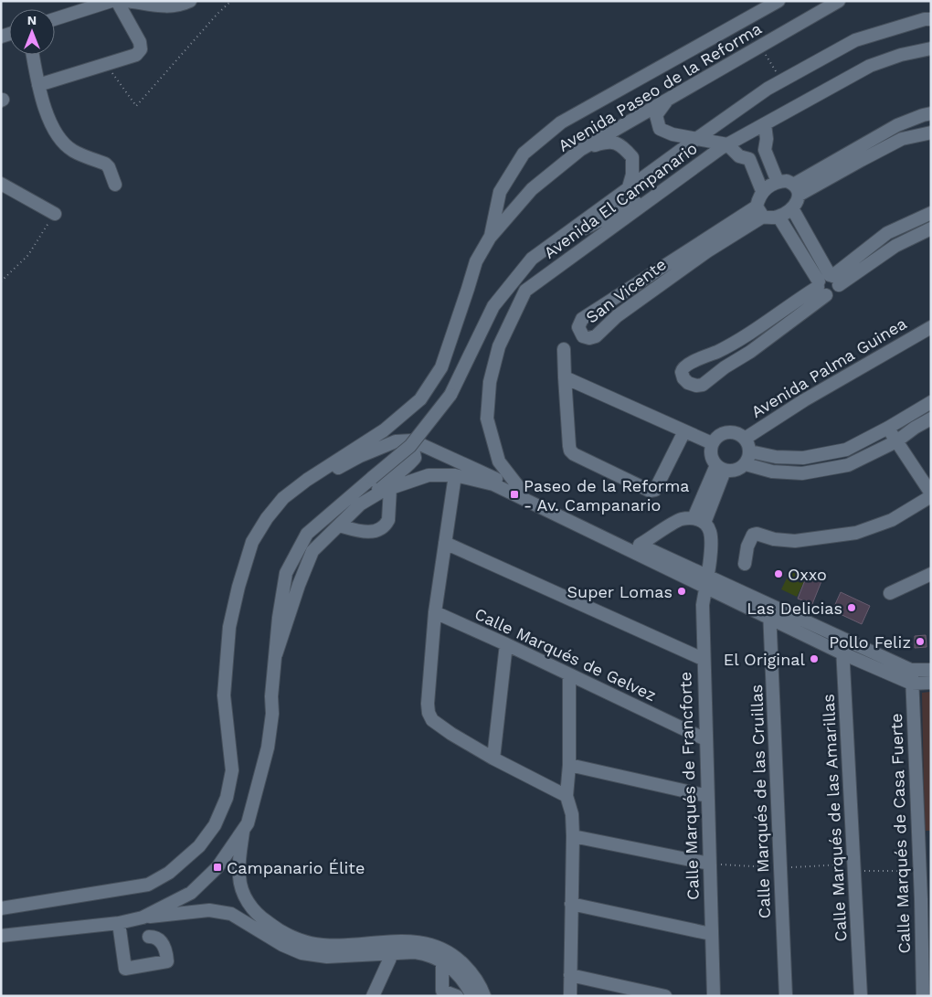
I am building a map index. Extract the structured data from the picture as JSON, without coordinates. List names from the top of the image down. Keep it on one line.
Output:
{"streets":{"street":["Avenida Paseo de la Reforma","Avenida El Campanario","San Vicente","Avenida Palma Guinea","Calle Marqués de Gelvez","Calle Marqués de Francforte","Calle Marqués de las Cruillas","Calle Marqués de las Amarillas","Calle Marqués de Casa Fuerte"]},"crossings":[["Calle Marqués de Gelvez","Calle Marqués de Francforte"]],"places":{"transit":["Paseo de la Reforma - Av. Campanario","Campanario Élite"],"other":["Oxxo","Super Lomas","Las Delicias","Pollo Feliz","El Original"]},"north":"top"}
